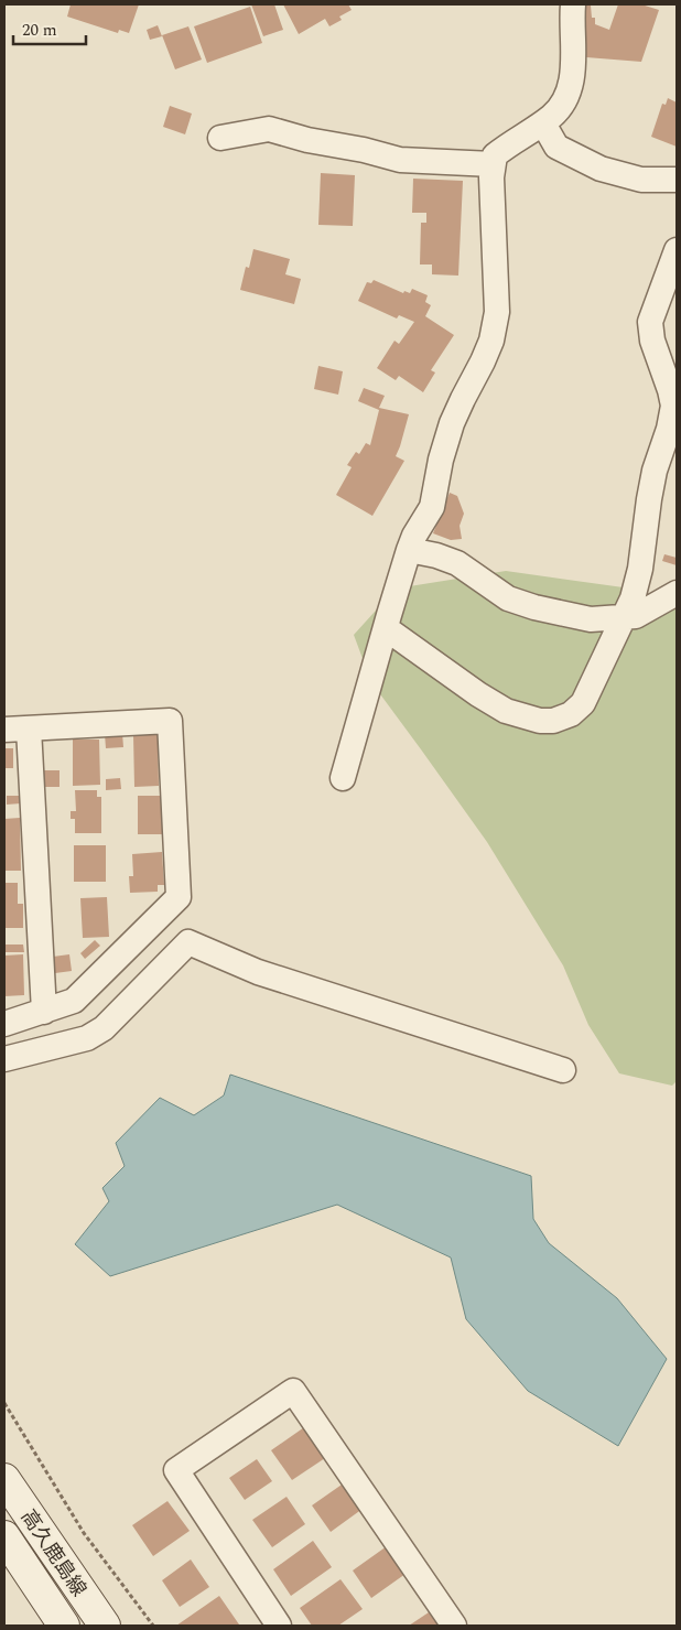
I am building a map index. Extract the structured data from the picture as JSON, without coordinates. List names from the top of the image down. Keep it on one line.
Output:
{"streets":{"main road":["高久鹿島線"]},"scale_bar":"20 m"}
